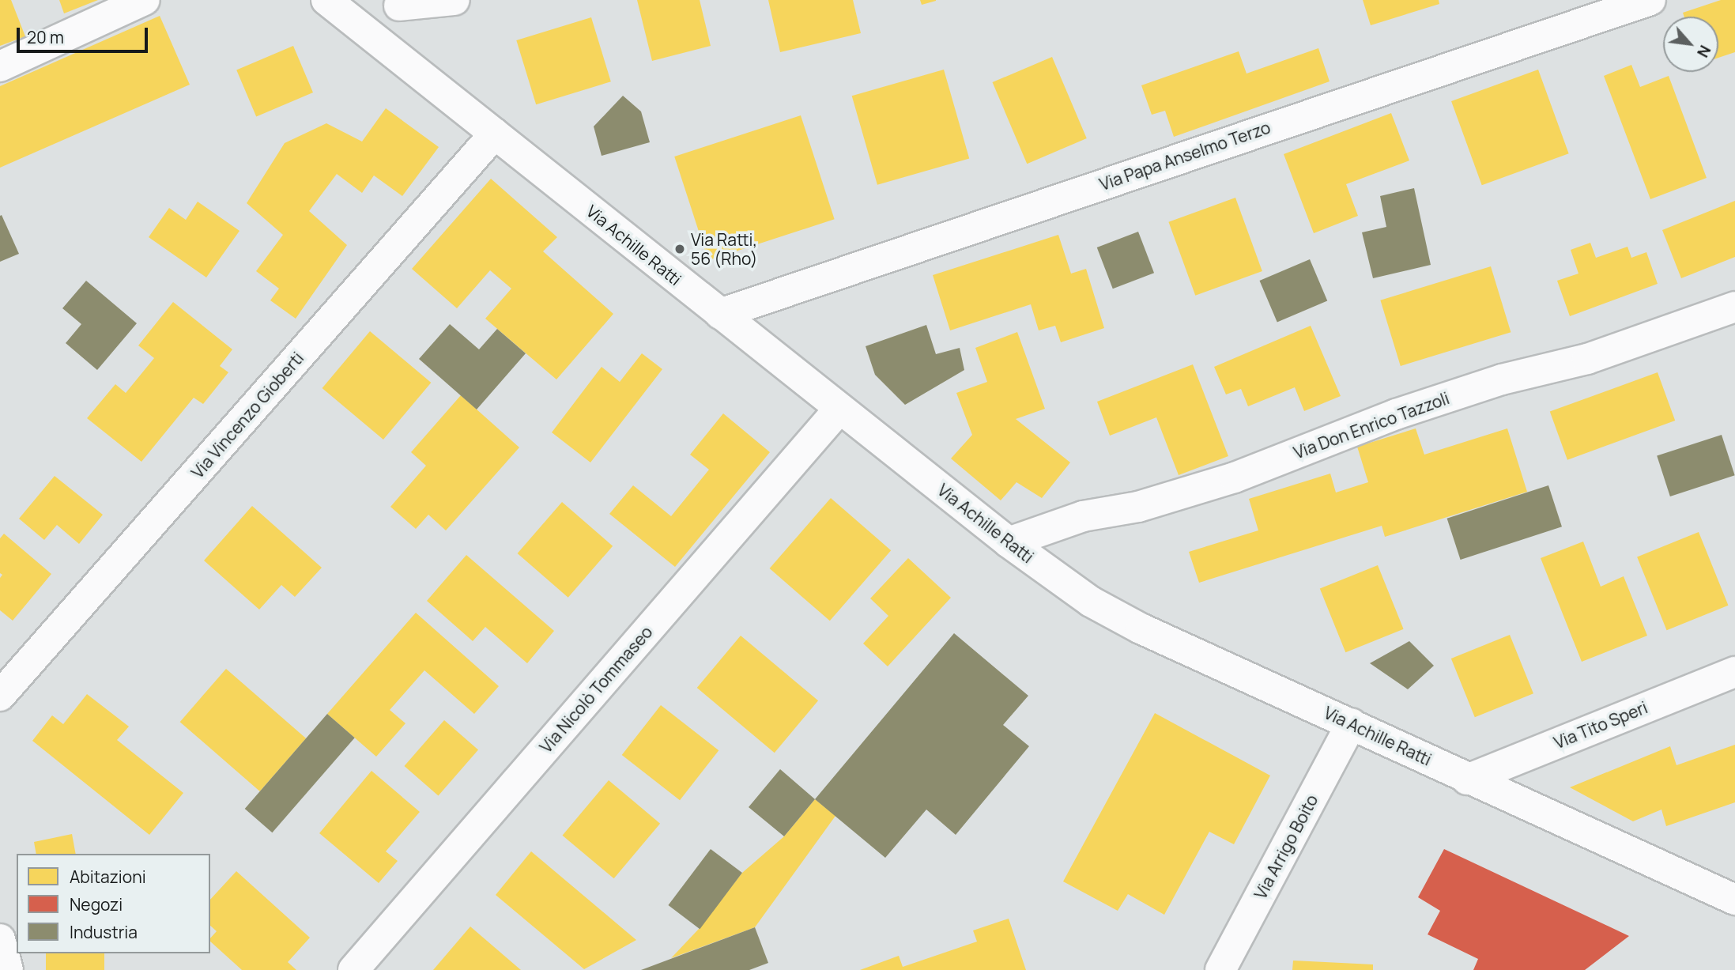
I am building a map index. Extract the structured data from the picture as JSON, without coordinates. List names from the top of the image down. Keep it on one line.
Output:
{"streets":{"street":["Via Papa Anselmo Terzo","Via Achille Ratti","Via Vincenzo Gioberti","Via Don Enrico Tazzoli","Via Nicolò Tommaseo","Via Tito Speri","Via Arrigo Boito"]},"crossings":[["Via Papa Anselmo Terzo","Via Achille Ratti"],["Via Achille Ratti","Via Vincenzo Gioberti"],["Via Achille Ratti","Via Don Enrico Tazzoli"],["Via Achille Ratti","Via Nicolò Tommaseo"],["Via Achille Ratti","Via Tito Speri"],["Via Achille Ratti","Via Arrigo Boito"]],"places":["Via Ratti, 56 (Rho)"],"legend":["Abitazioni","Negozi","Industria"],"scale_bar":"20 m","north":"bottom right"}
